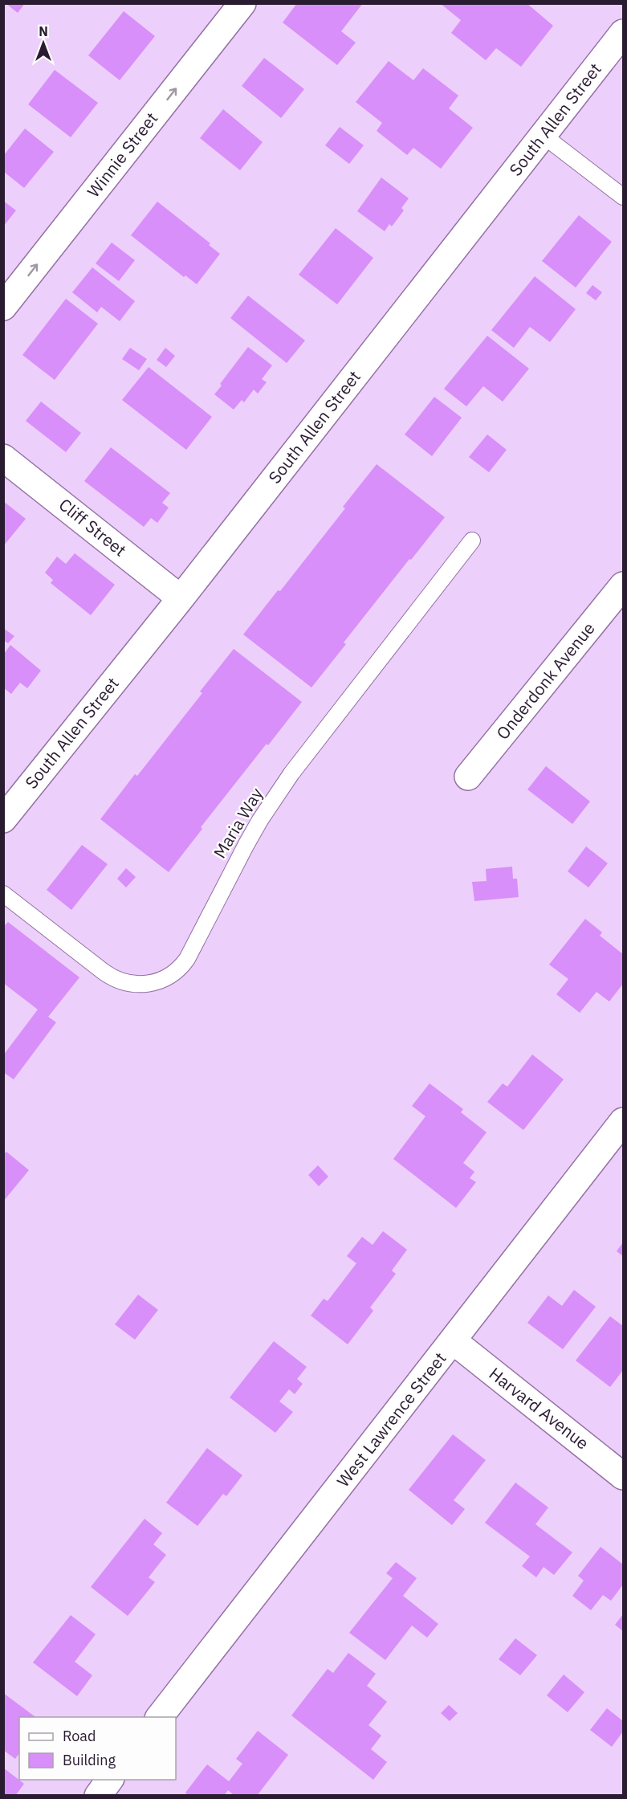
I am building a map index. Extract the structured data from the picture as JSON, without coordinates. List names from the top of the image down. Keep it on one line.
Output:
{"streets":{"street":["South Allen Street","Winnie Street","Cliff Street","Onderdonk Avenue","Harvard Avenue","West Lawrence Street"],"lane":["Maria Way"]},"crossings":[["South Allen Street","Cliff Street"],["Harvard Avenue","West Lawrence Street"]],"one_way":["Winnie Street"],"legend":["Road","Building"],"north":"top"}
